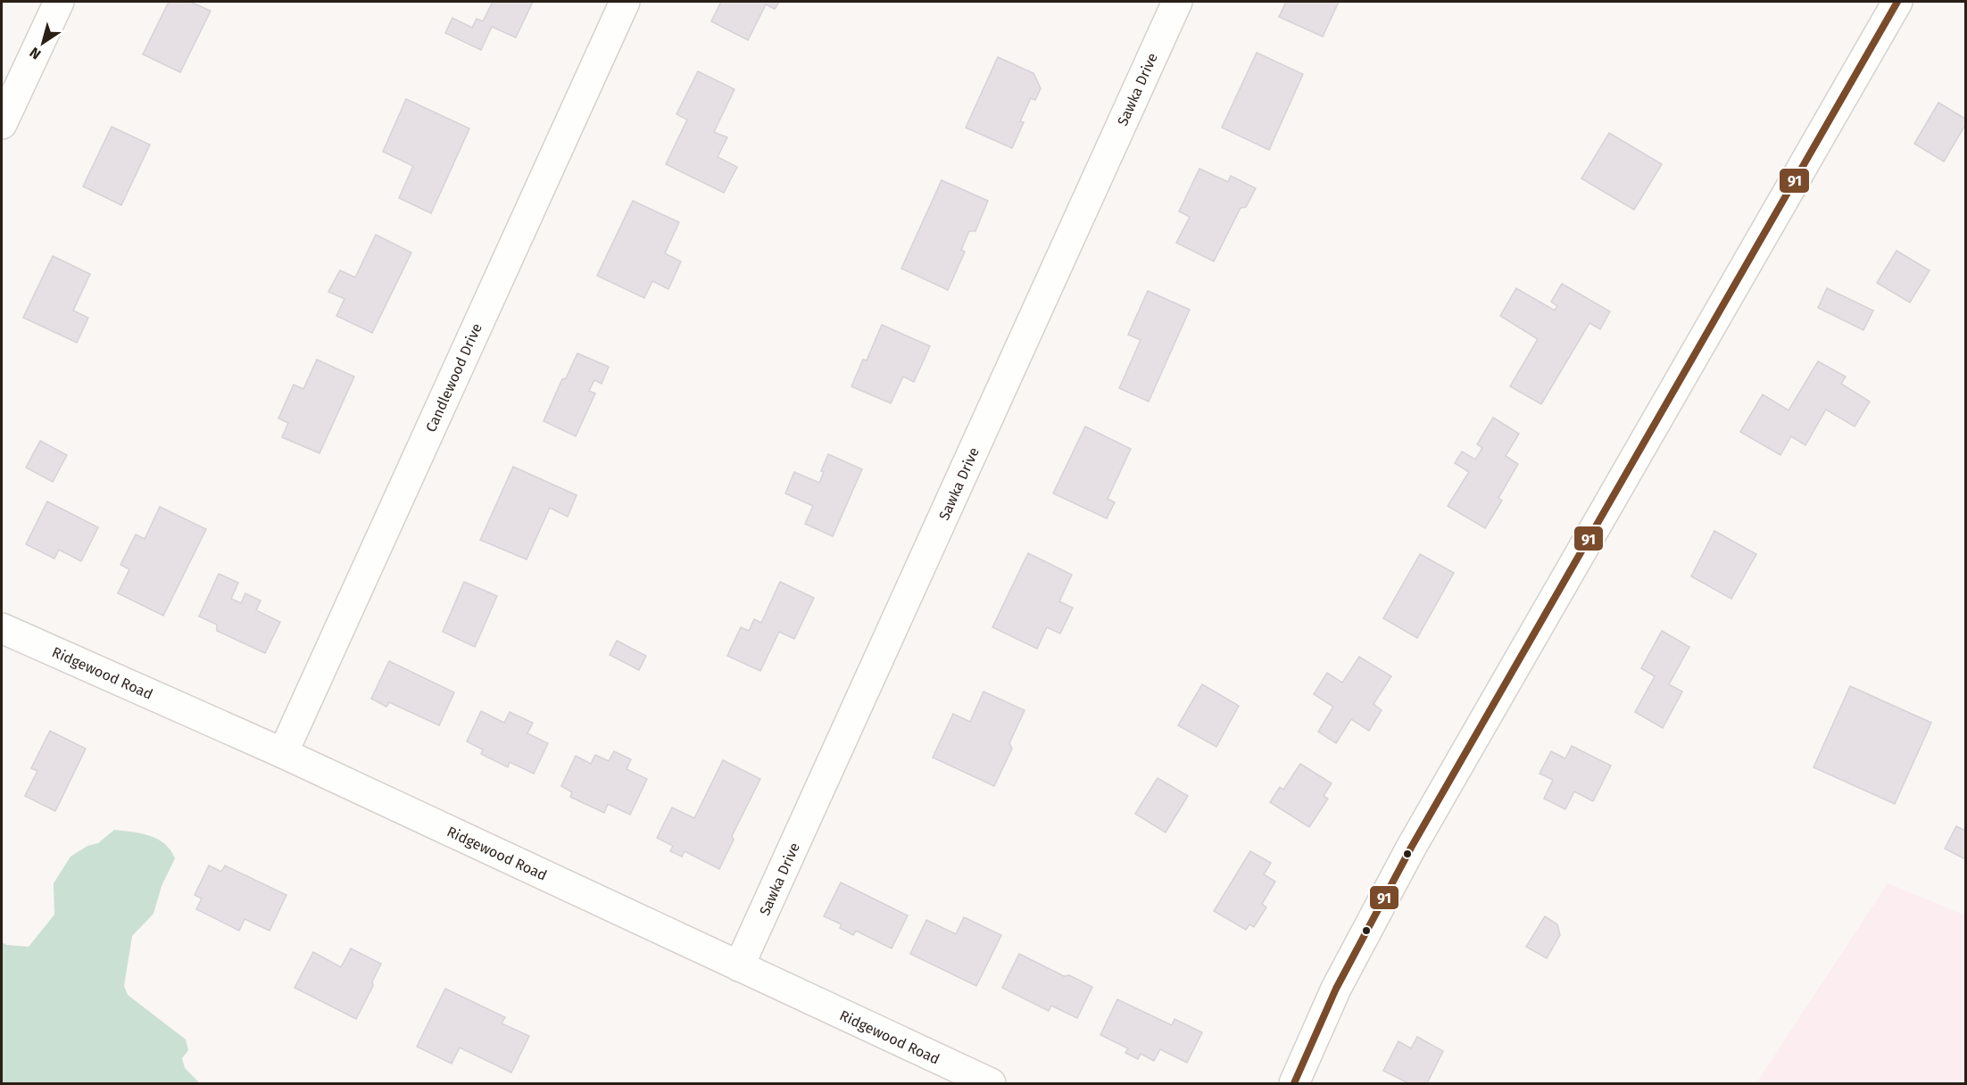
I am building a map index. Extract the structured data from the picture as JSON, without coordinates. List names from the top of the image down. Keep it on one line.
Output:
{"streets":{"street":["Sawka Drive","Candlewood Drive","Ridgewood Road"]},"crossings":[["Sawka Drive","Ridgewood Road"],["Candlewood Drive","Ridgewood Road"]],"lines":["transit line 91"],"north":"bottom left"}
